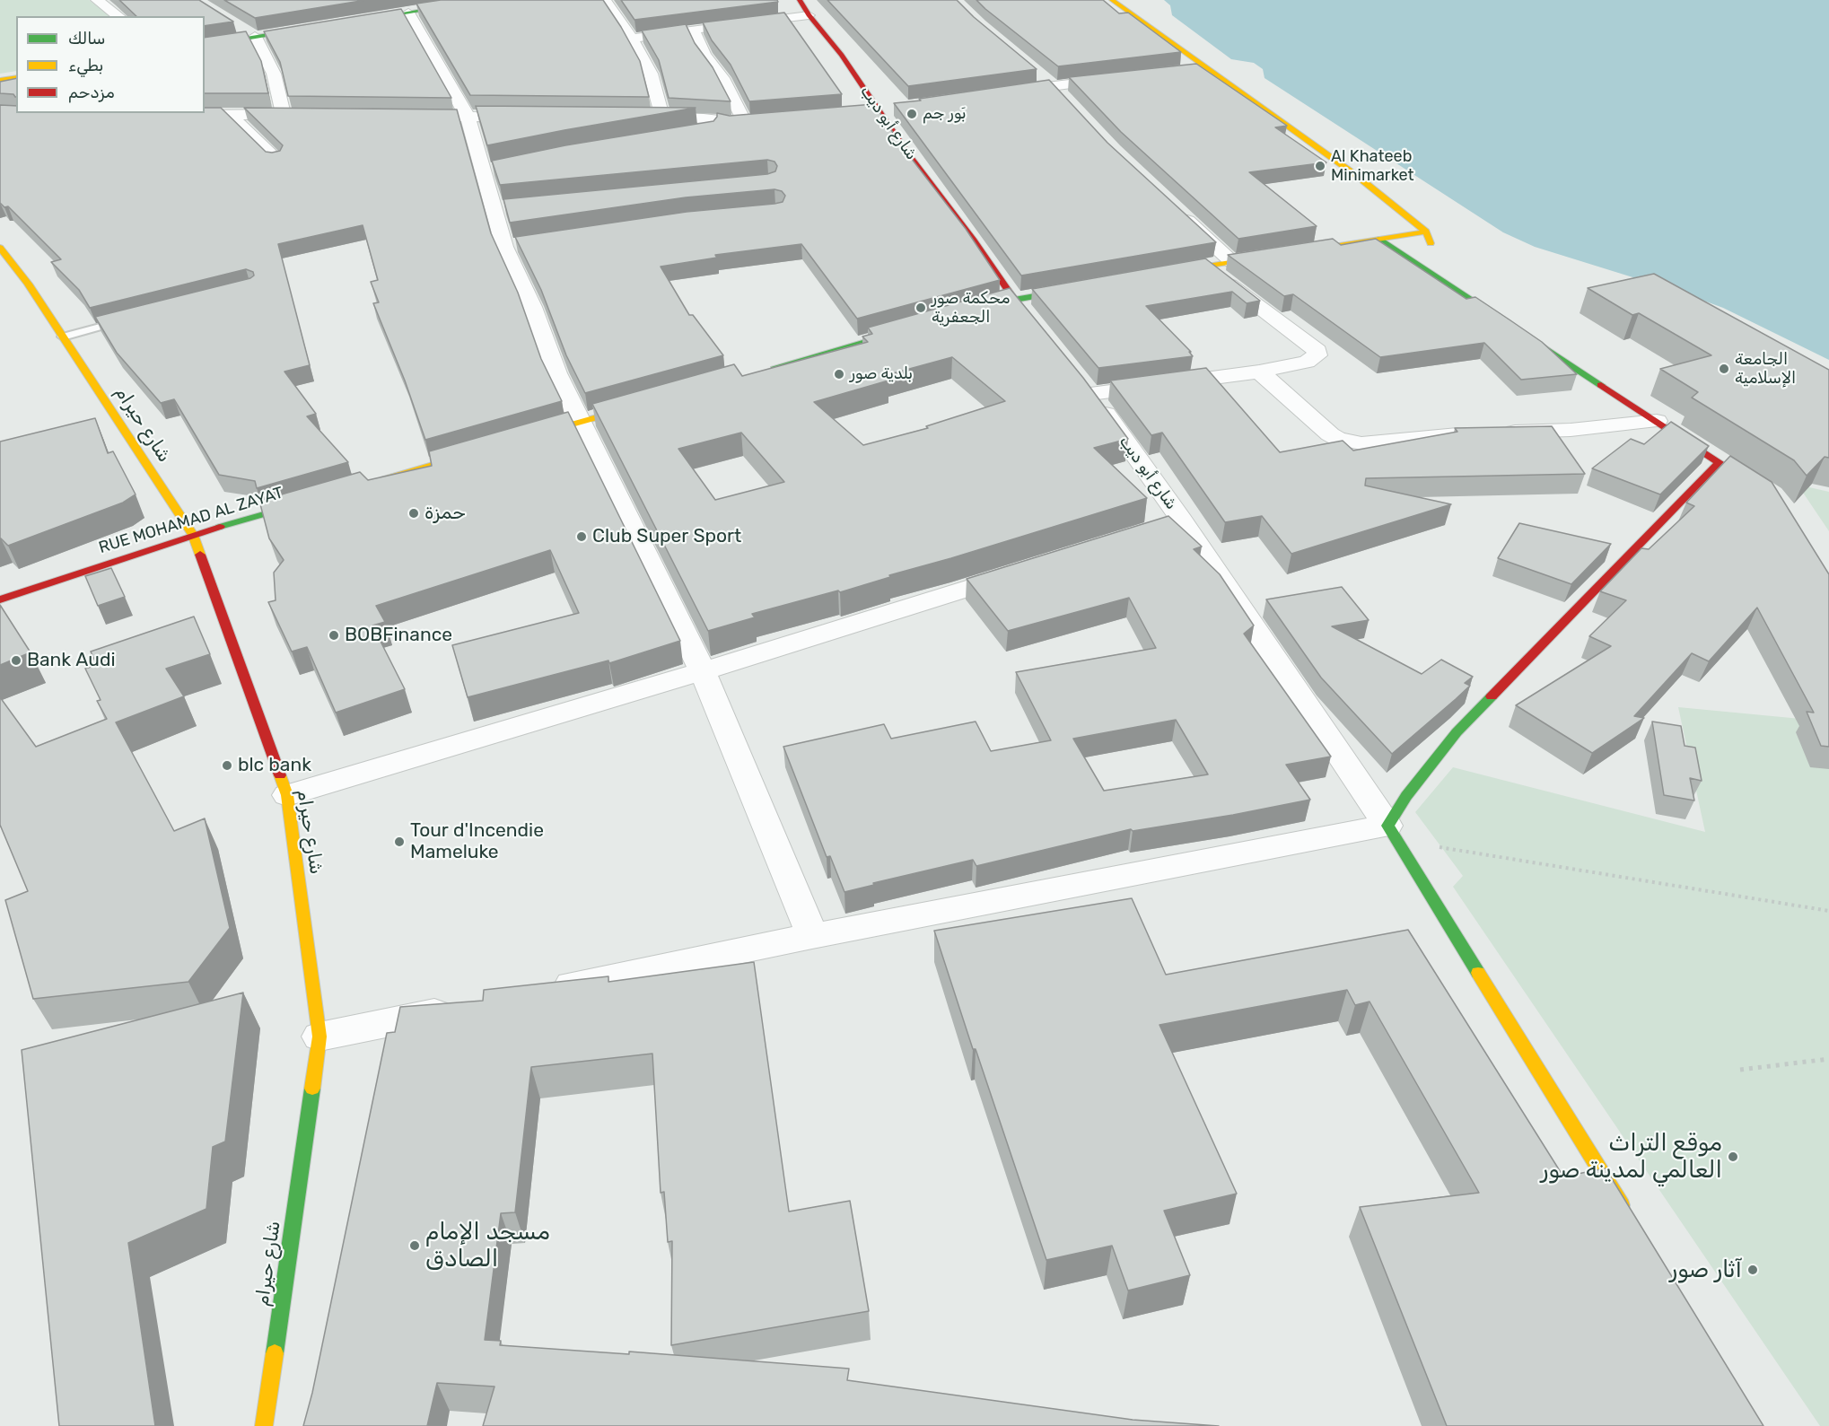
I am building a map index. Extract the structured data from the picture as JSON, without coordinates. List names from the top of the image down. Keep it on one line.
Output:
{"streets":{"main road":["شارع أبو ديب","شارع حيرام","RUE MOHAMAD AL ZAYAT"]},"crossings":[["شارع حيرام","RUE MOHAMAD AL ZAYAT"]],"places":["بَور جم","Al Khateeb Minimarket","محكمة صور الجعفرية","الجامعة الإسلامية","بلدية صور","حمزة","Club Super Sport","BOBFinance","Bank Audi","blc bank","Tour d'Incendie Mameluke","موقع التراث العالمي لمدينة صور","مسجد الإمام الصادق","آثار صور"],"legend":["سالك","بطيء","مزدحم"]}
